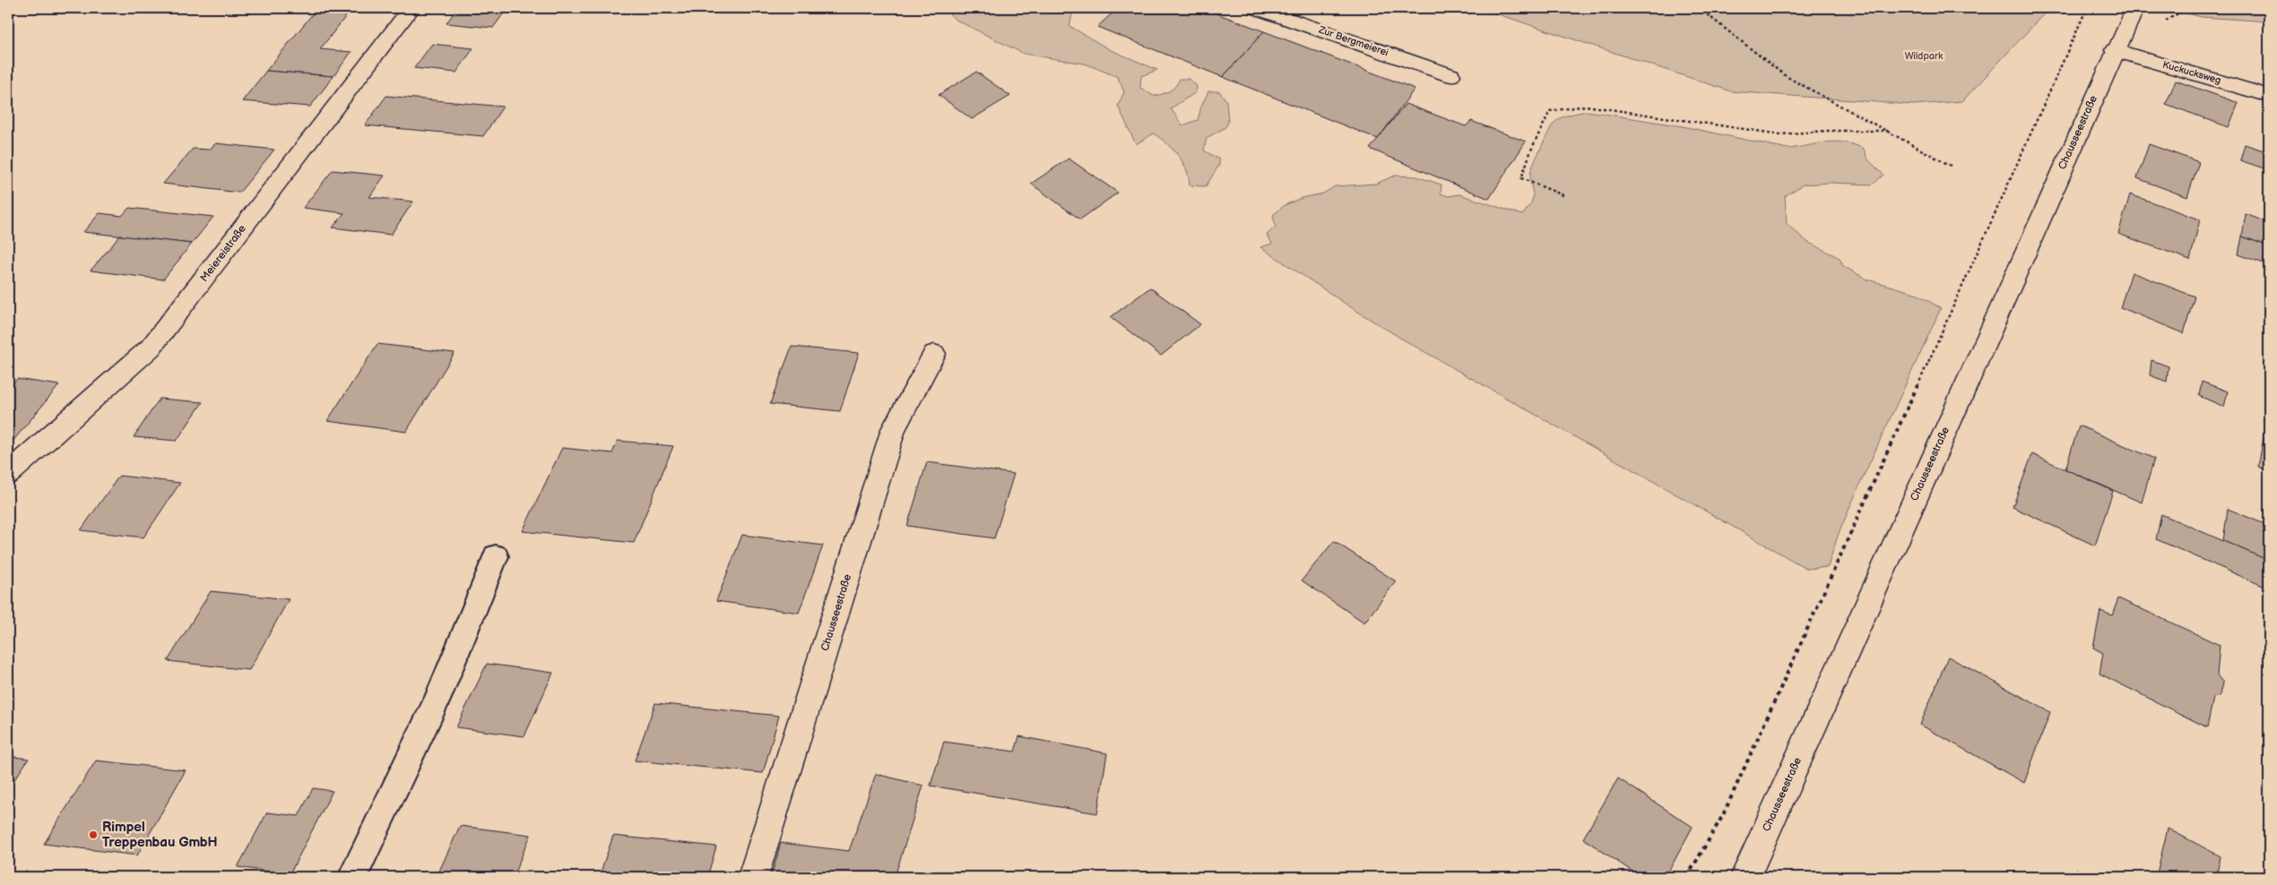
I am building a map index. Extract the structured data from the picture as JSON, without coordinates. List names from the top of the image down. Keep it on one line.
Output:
{"streets":{"street":["Zur Bergmeierei","Kuckucksweg","Chausseestraße","Meiereistraße"]},"crossings":[["Kuckucksweg","Chausseestraße"]],"parks":["Wildpark"],"places":["Rimpel Treppenbau GmbH"]}
